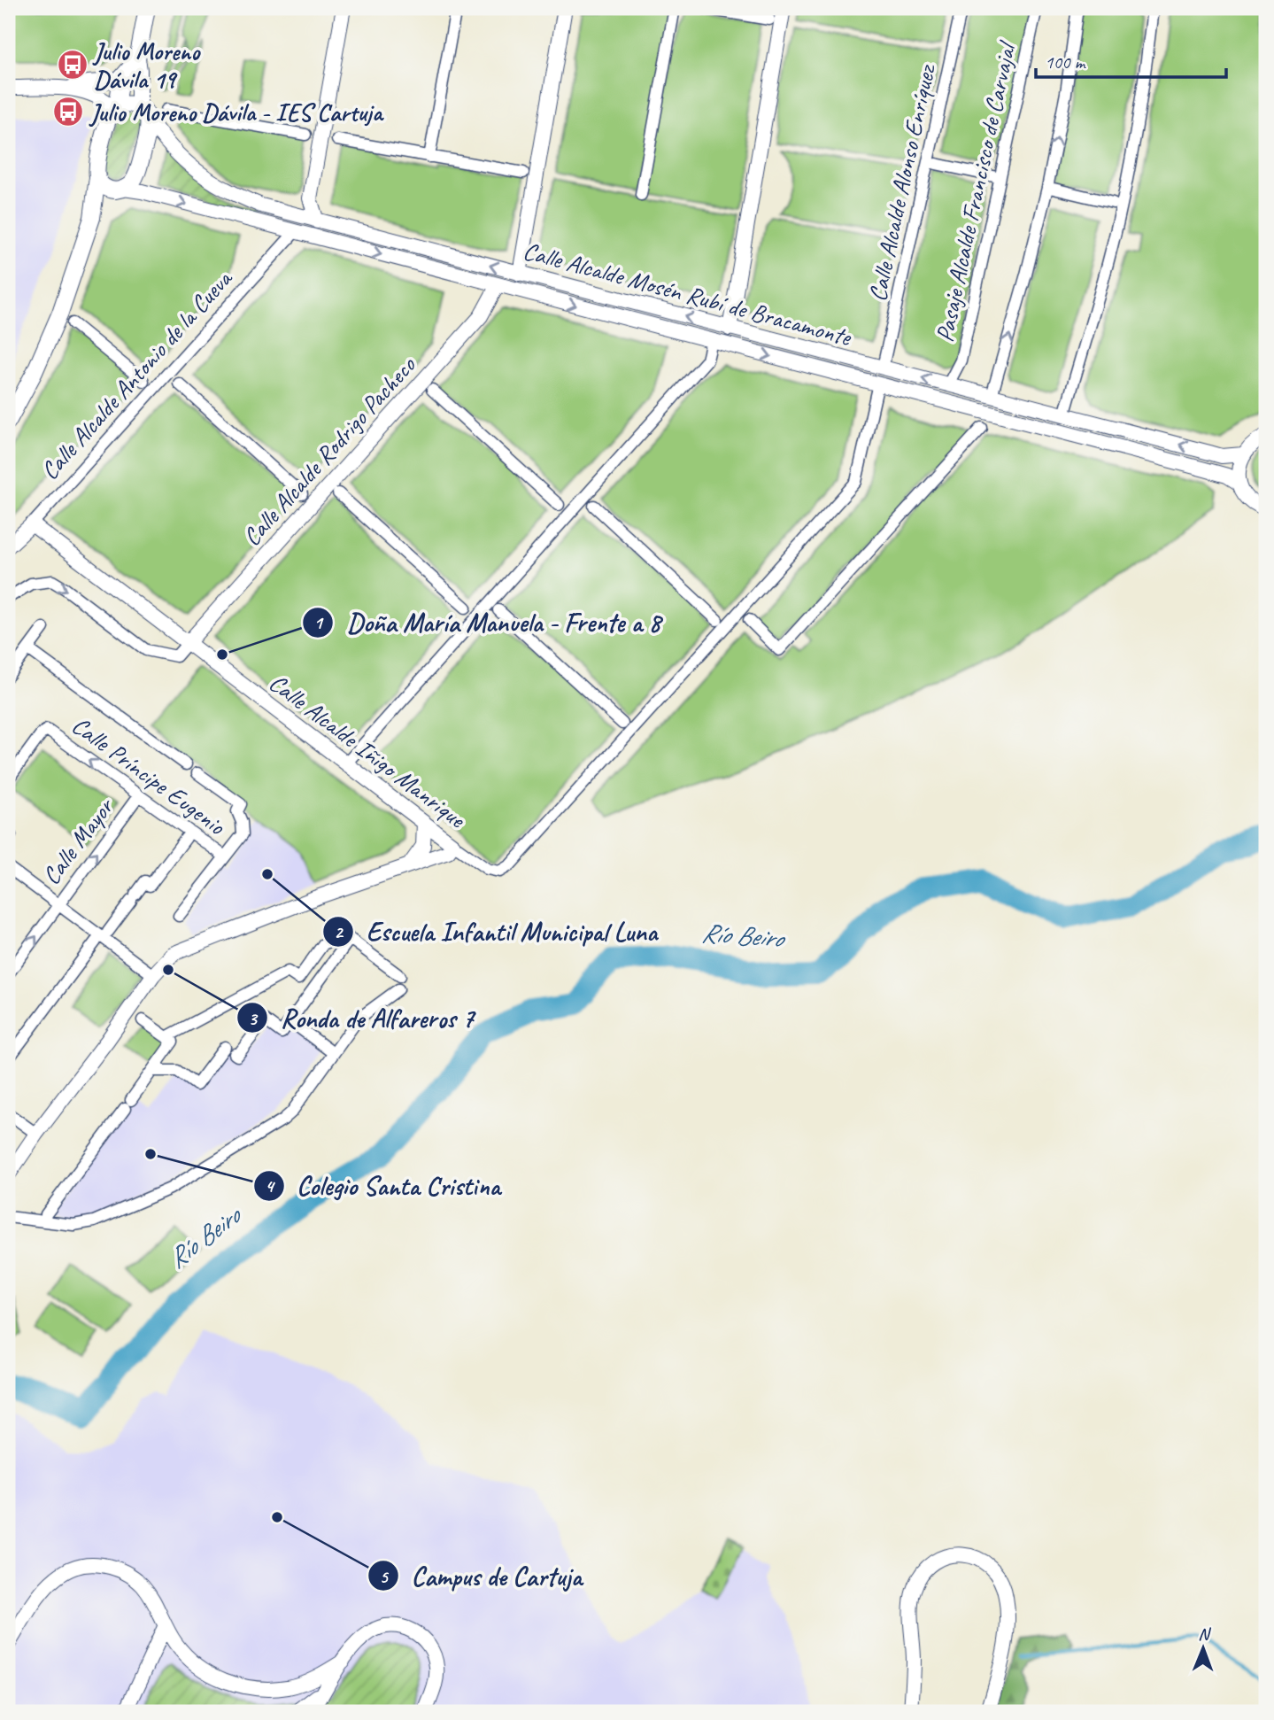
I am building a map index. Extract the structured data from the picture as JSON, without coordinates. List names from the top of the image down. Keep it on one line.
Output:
{"streets":{"street":["Calle Alcalde Alonso Enríquez","Pasaje Alcalde Francisco de Carvajal","Calle Alcalde Mosén Rubí de Bracamonte","Calle Alcalde Antonio de la Cueva","Calle Alcalde Rodrigo Pacheco","Calle Alcalde Iñigo Manrique","Calle Príncipe Eugenio","Calle Mayor"]},"crossings":[["Calle Alcalde Alonso Enríquez","Calle Alcalde Mosén Rubí de Bracamonte"],["Pasaje Alcalde Francisco de Carvajal","Calle Alcalde Mosén Rubí de Bracamonte"],["Calle Alcalde Mosén Rubí de Bracamonte","Calle Alcalde Antonio de la Cueva"],["Calle Alcalde Mosén Rubí de Bracamonte","Calle Alcalde Rodrigo Pacheco"],["Calle Alcalde Mosén Rubí de Bracamonte","Calle Alcalde Iñigo Manrique"],["Calle Alcalde Antonio de la Cueva","Calle Alcalde Iñigo Manrique"],["Calle Alcalde Rodrigo Pacheco","Calle Alcalde Iñigo Manrique"],["Calle Príncipe Eugenio","Calle Mayor"]],"water":["Río Beiro"],"places":{"bus stop":["Julio Moreno Dávila 19","Julio Moreno Dávila - IES Cartuja"],"other":["Doña María Manuela - Frente a 8","Escuela Infantil Municipal Luna","Ronda de Alfareros 7","Colegio Santa Cristina","Campus de Cartuja"]},"scale_bar":"100 m","north":"top"}
